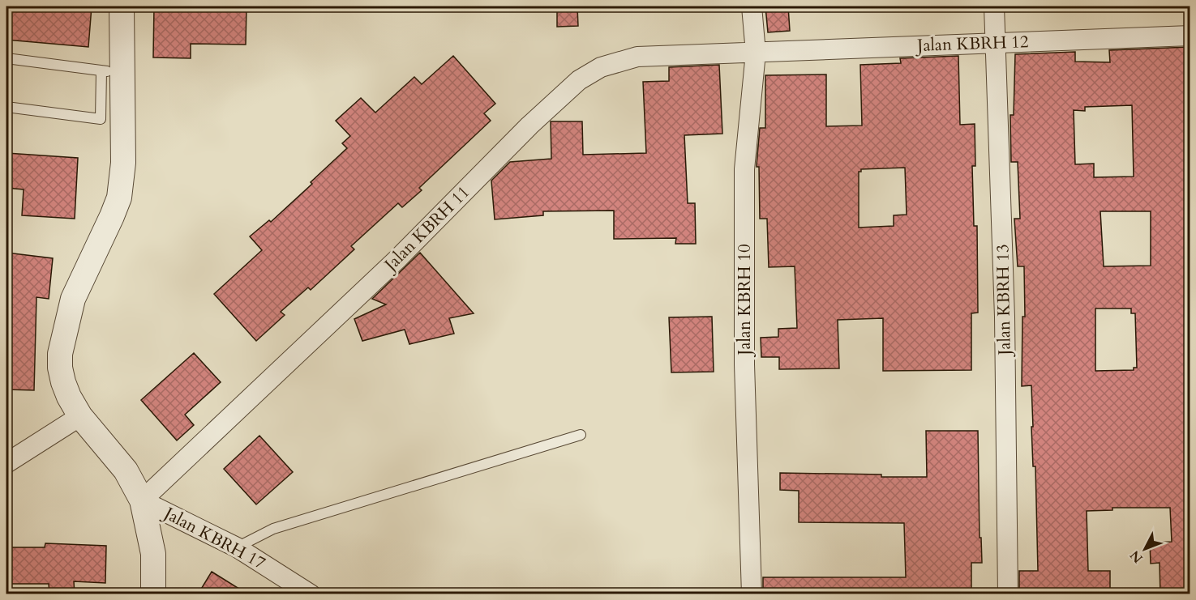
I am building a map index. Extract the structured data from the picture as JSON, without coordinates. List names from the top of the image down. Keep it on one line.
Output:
{"streets":{"street":["Jalan KBRH 12","Jalan KBRH 11","Jalan KBRH 10","Jalan KBRH 13","Jalan KBRH 17"]},"crossings":[["Jalan KBRH 12","Jalan KBRH 11"],["Jalan KBRH 12","Jalan KBRH 10"],["Jalan KBRH 12","Jalan KBRH 13"],["Jalan KBRH 11","Jalan KBRH 10"],["Jalan KBRH 11","Jalan KBRH 17"]],"north":"bottom left"}
